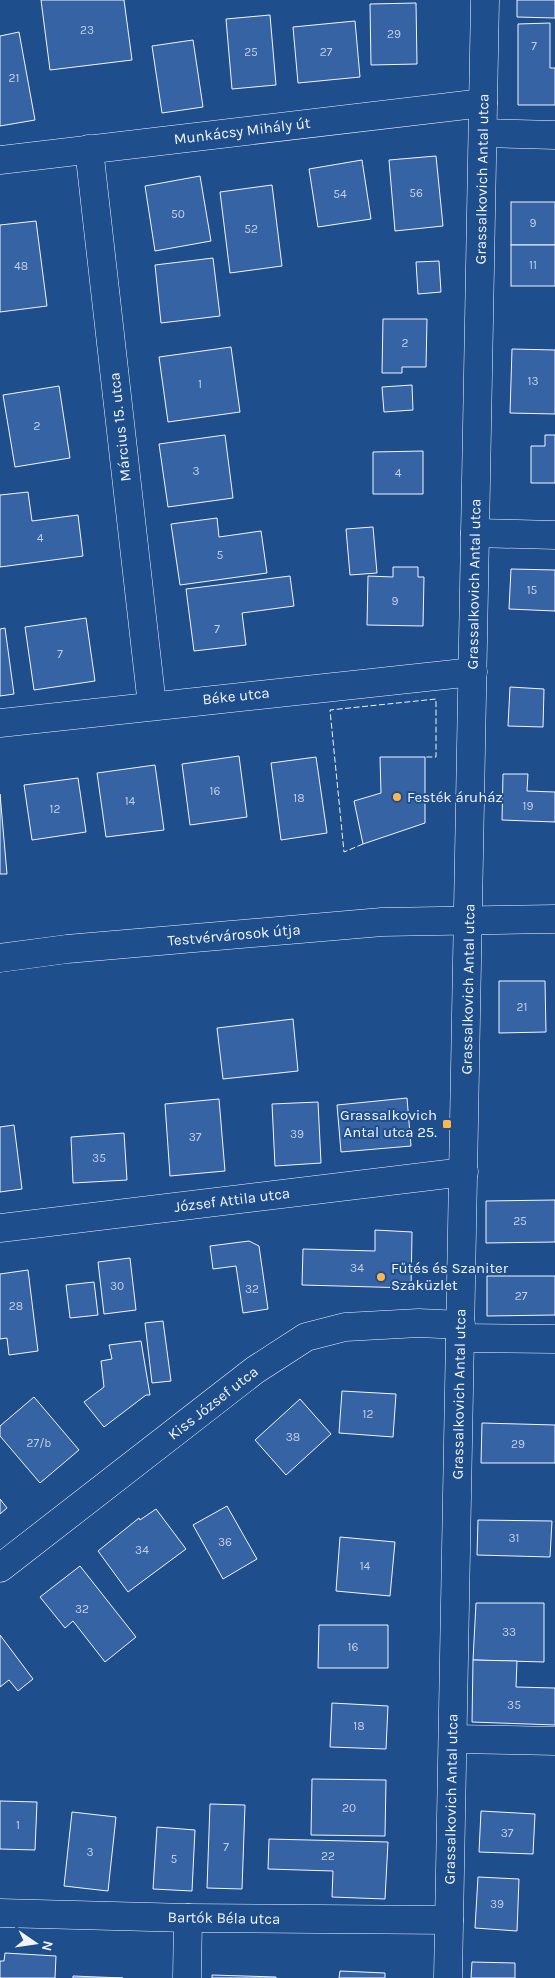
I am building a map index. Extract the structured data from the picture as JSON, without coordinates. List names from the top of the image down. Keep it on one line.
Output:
{"streets":{"street":["Munkácsy Mihály út","Grassalkovich Antal utca","Március 15. utca","Béke utca","Testvérvárosok útja","József Attila utca","Kiss József utca","Bartók Béla utca"]},"crossings":[["Munkácsy Mihály út","Grassalkovich Antal utca"],["Munkácsy Mihály út","Március 15. utca"],["Grassalkovich Antal utca","Béke utca"],["Grassalkovich Antal utca","Testvérvárosok útja"],["Grassalkovich Antal utca","József Attila utca"],["Grassalkovich Antal utca","Kiss József utca"],["Grassalkovich Antal utca","Bartók Béla utca"],["Március 15. utca","Béke utca"]],"places":{"other":["Festék áruház","Fűtés és Szaniter Szaküzlet"],"transit":["Grassalkovich Antal utca 25."]},"house_numbers":["23","29","7","25","27","21","56","54","50","9","52","11","48","2","13","1","2","3","4","4","5","15","9","7","7","16","18","14","19","12","21","39","37","35","25","34","30","32","27","28","12","38","27/b","29","31","36","34","14","32","33","16","35","18","20","1","37","7","3","22","5","39"],"north":"right"}
